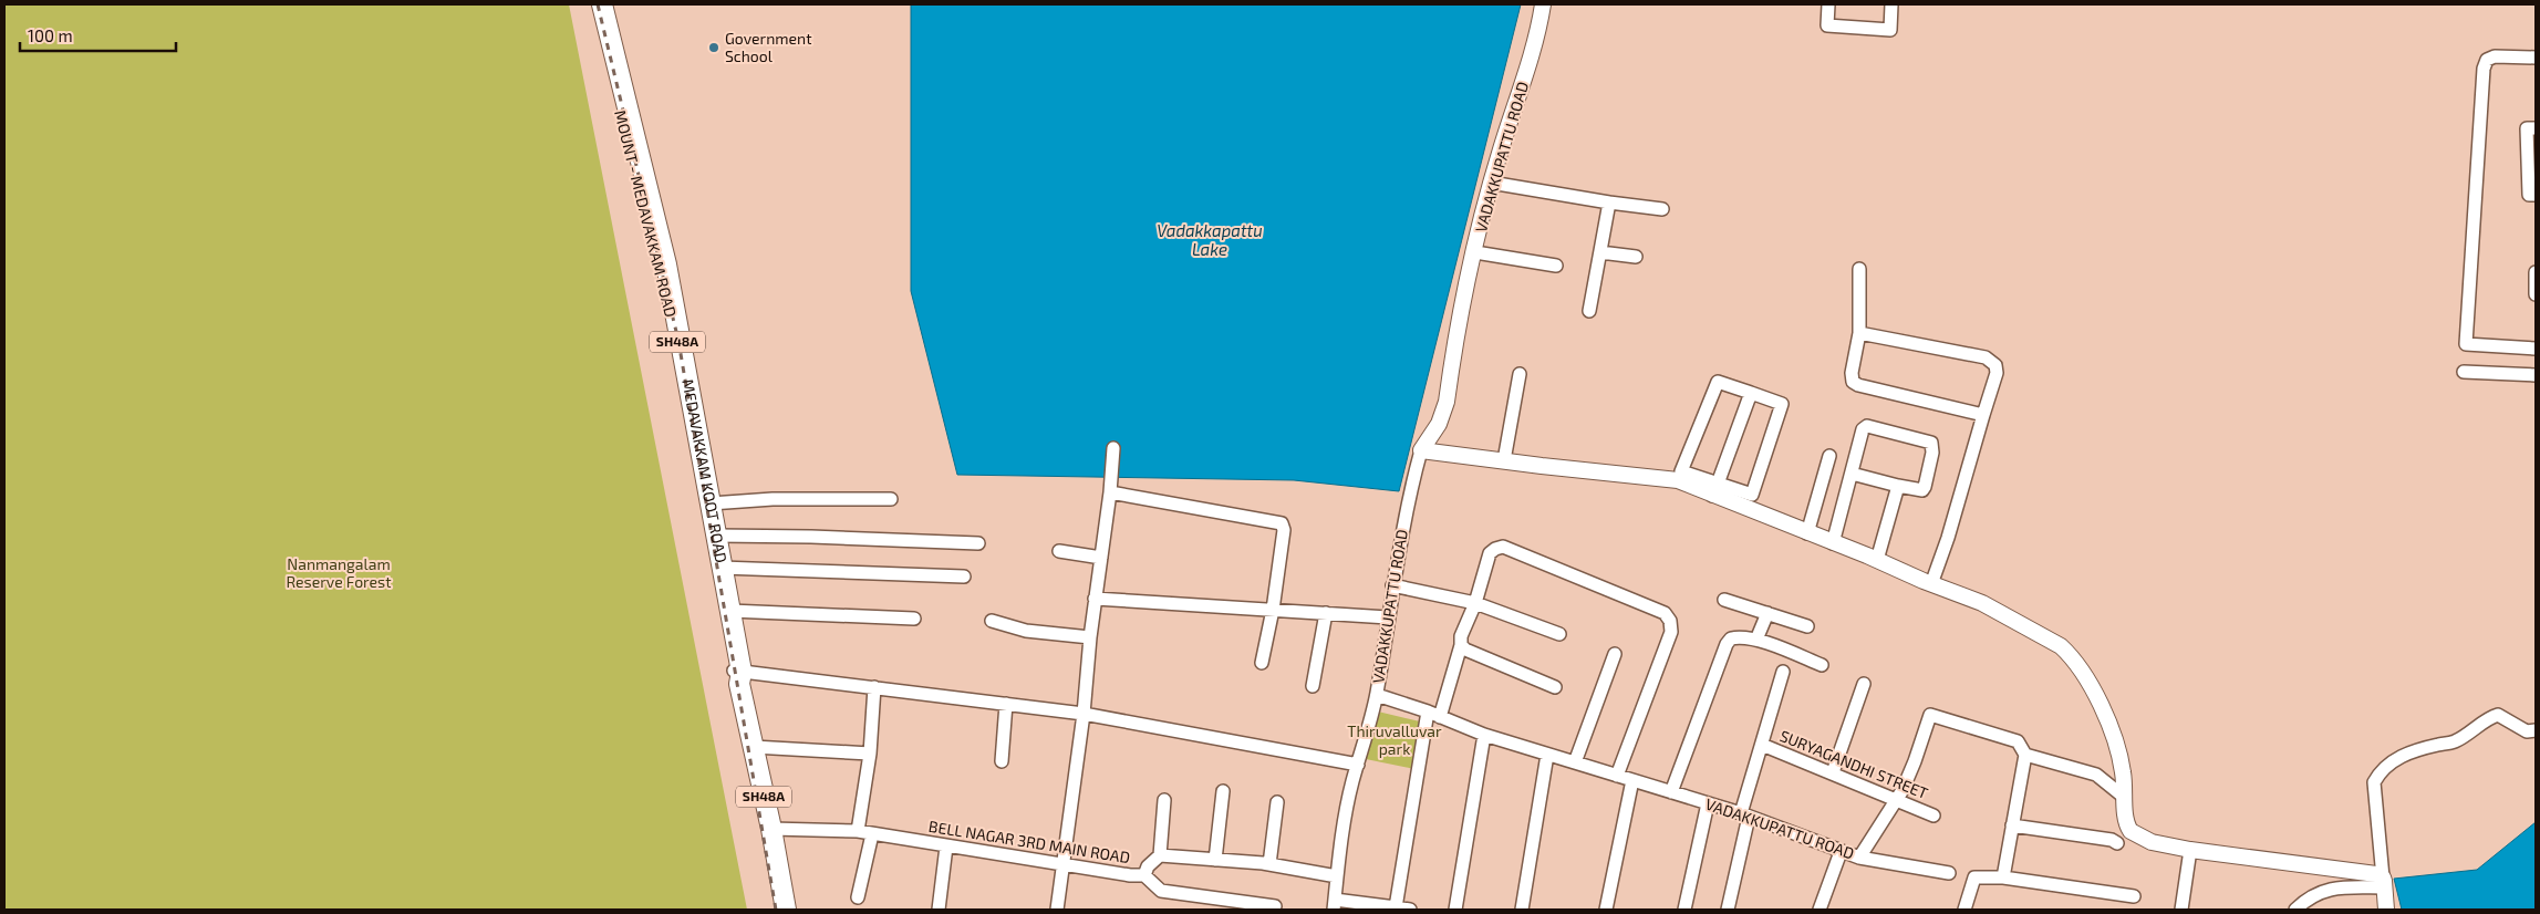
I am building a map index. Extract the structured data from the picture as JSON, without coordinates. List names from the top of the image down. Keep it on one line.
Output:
{"streets":{"main road":["MOUNT - MEDAVAKKAM ROAD","SH48A","MEDAVAKKAM KOOT ROAD"],"street":["VADAKKUPATTU ROAD","SURYAGANDHI STREET","BELL NAGAR 3RD MAIN ROAD"]},"crossings":[["MOUNT - MEDAVAKKAM ROAD","MEDAVAKKAM KOOT ROAD"],["MEDAVAKKAM KOOT ROAD","BELL NAGAR 3RD MAIN ROAD"]],"water":["Vadakkapattu Lake"],"parks":["Nanmangalam Reserve Forest","Thiruvalluvar park"],"places":["Government School"],"scale_bar":"100 m"}
